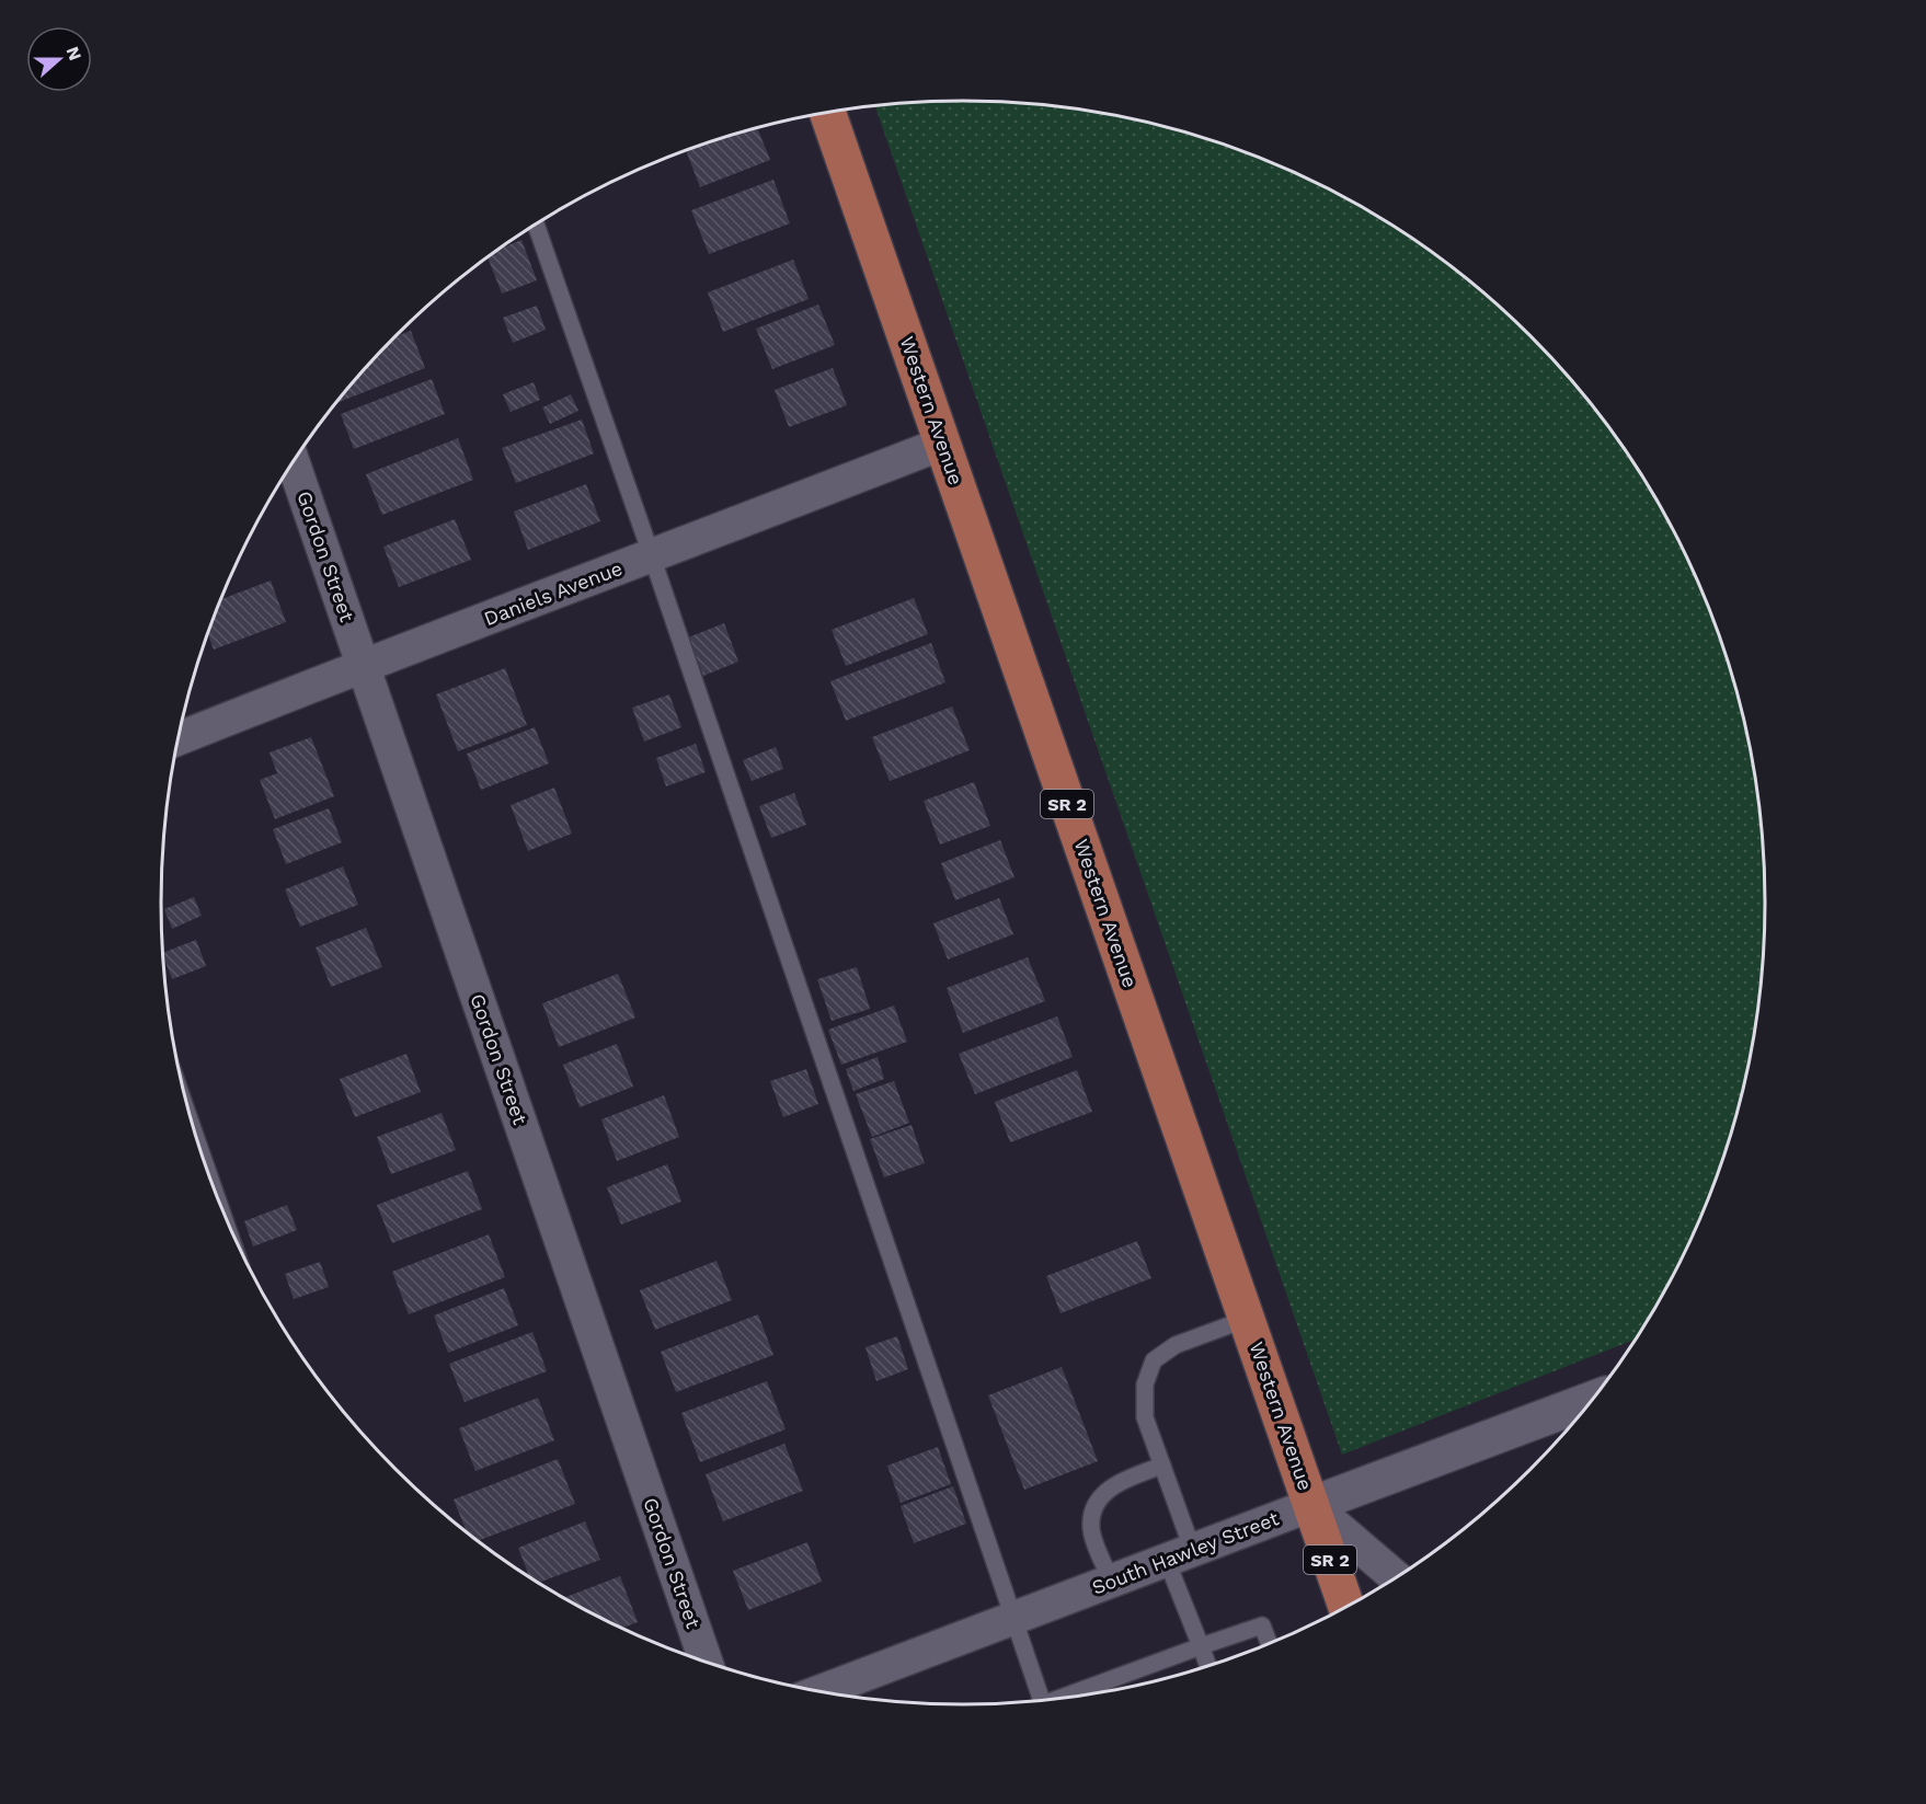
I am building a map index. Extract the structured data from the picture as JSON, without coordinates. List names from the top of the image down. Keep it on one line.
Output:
{"streets":{"main road":["Western Avenue","SR 2"],"street":["Gordon Street","Daniels Avenue","South Hawley Street"]},"crossings":[["Western Avenue","Daniels Avenue"],["Western Avenue","South Hawley Street"],["Gordon Street","Daniels Avenue"]],"north":"right"}
